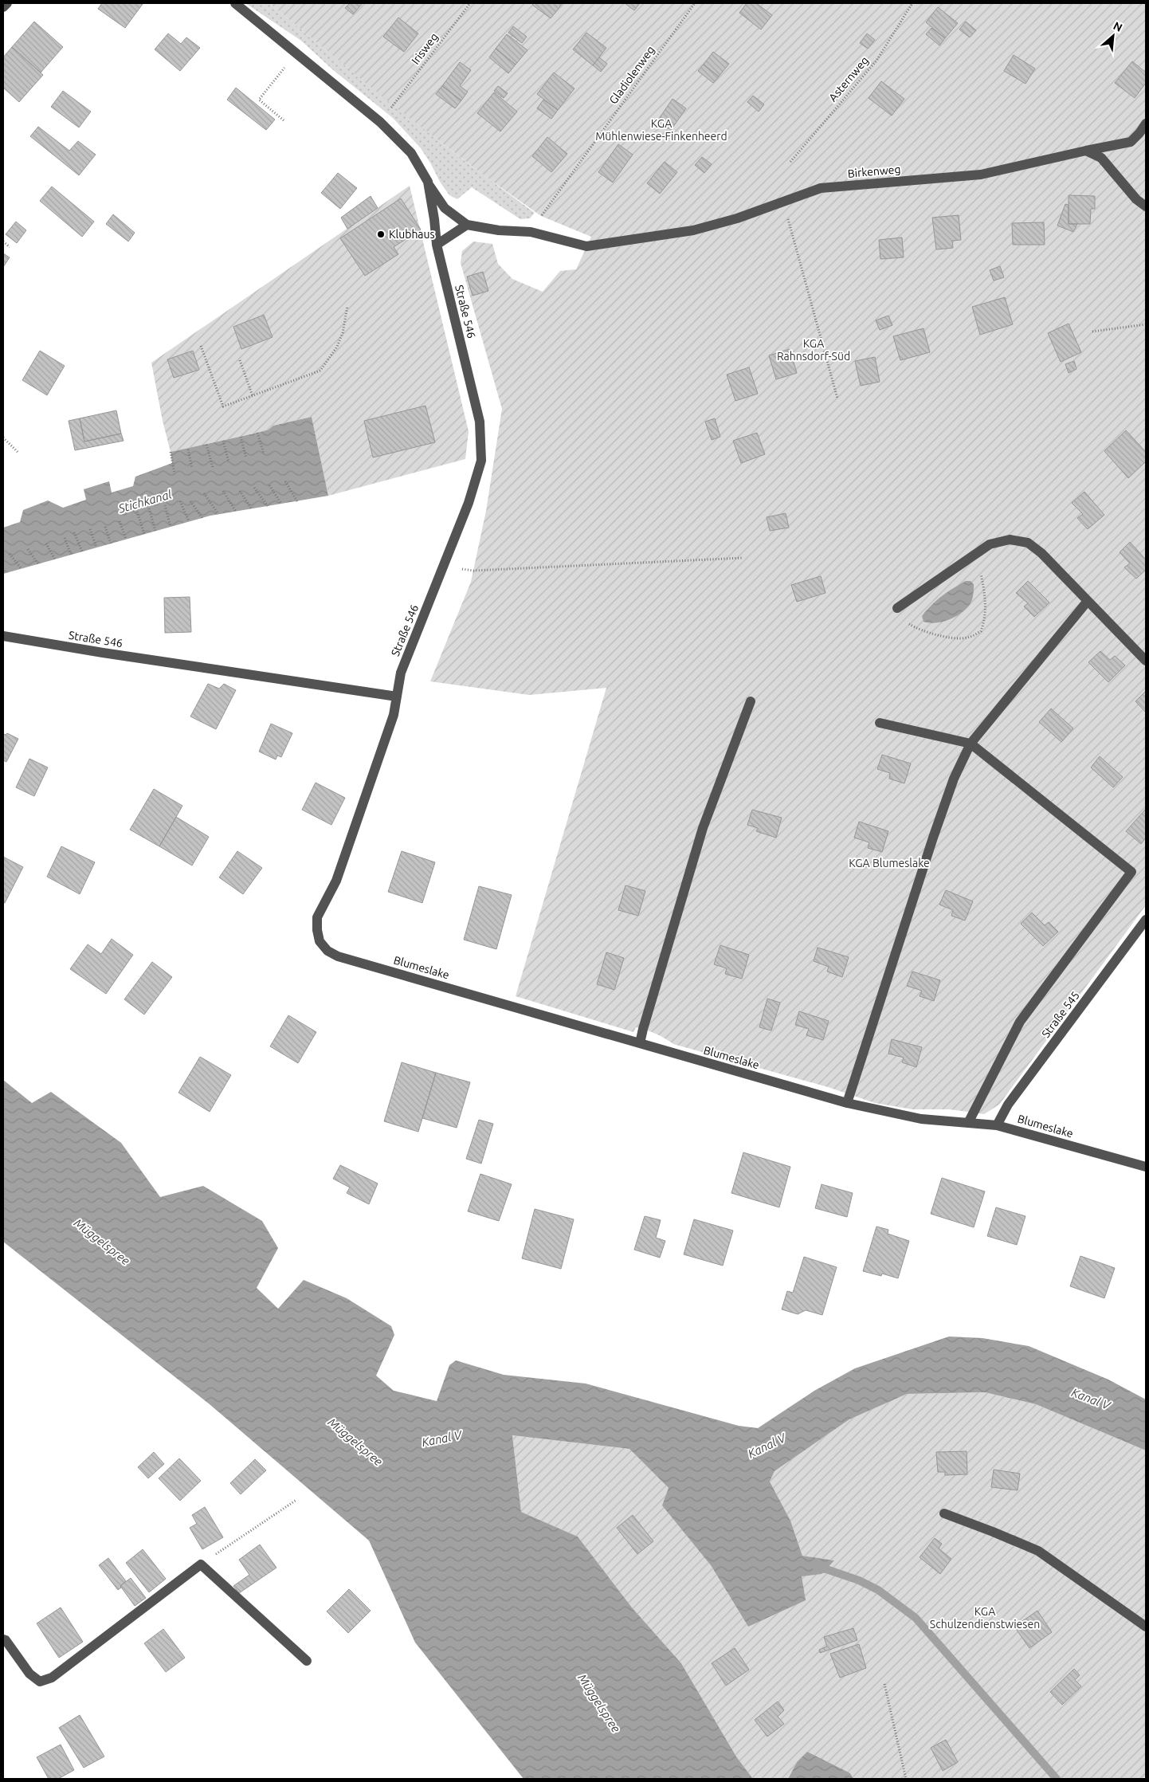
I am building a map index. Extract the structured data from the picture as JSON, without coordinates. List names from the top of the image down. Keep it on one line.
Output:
{"streets":{"street":["Birkenweg","Straße 546","Blumeslake","Straße 545"],"path":["Irisweg","Gladiolenweg","Asternweg"]},"crossings":[["Straße 546","Blumeslake"],["Blumeslake","Straße 545"]],"water":["Stichkanal","Müggelspree","Kanal V"],"parks":["KGA Mühlenwiese-Finkenheerd","KGA Rahnsdorf-Süd","KGA Blumeslake","KGA Schulzendienstwiesen"],"places":["Klubhaus"],"north":"top right"}
